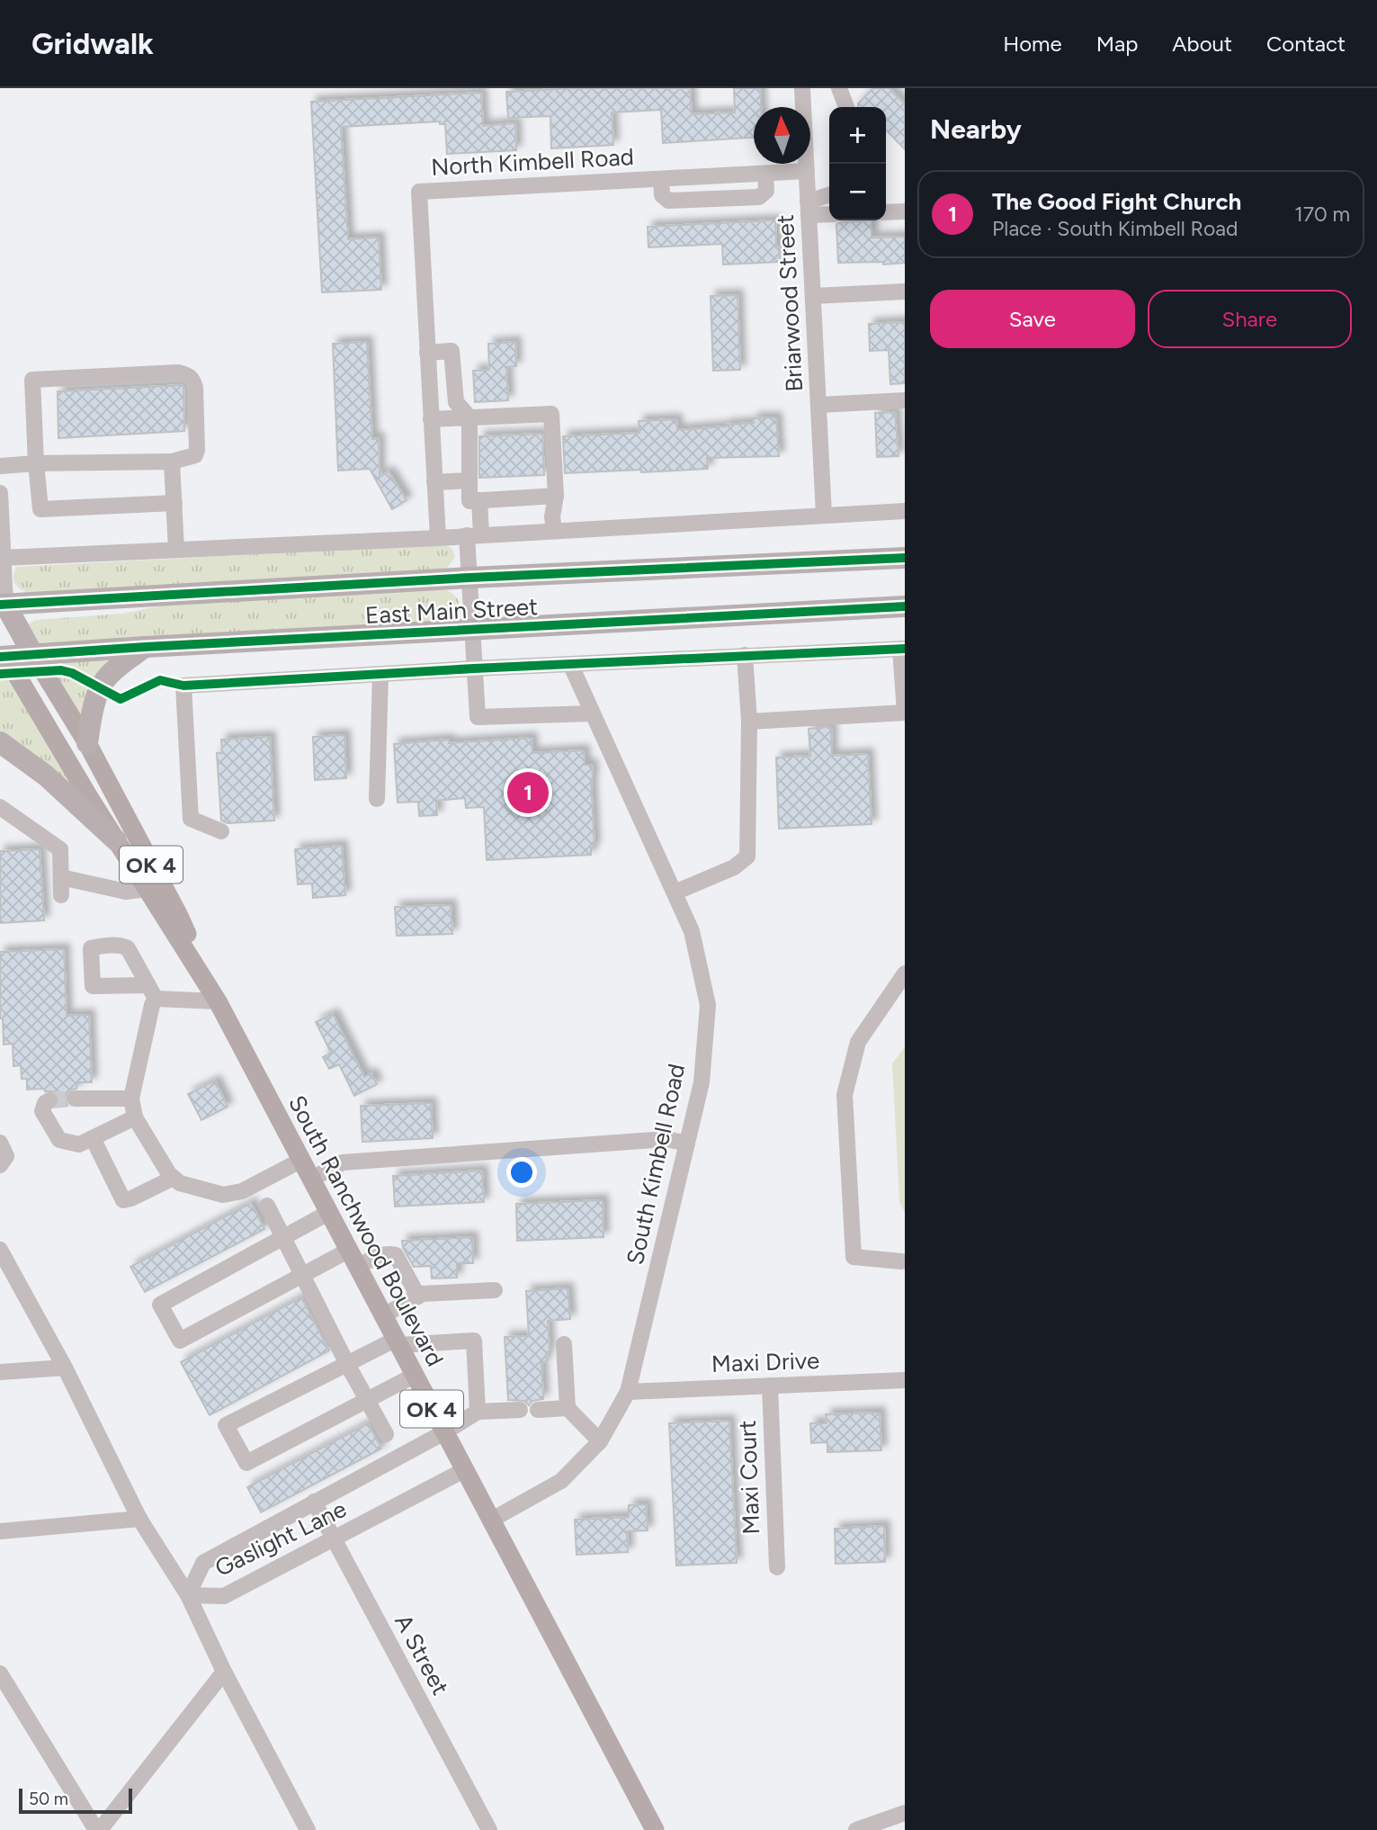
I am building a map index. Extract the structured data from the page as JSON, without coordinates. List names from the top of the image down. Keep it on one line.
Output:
{"streets":{"highway":["East Main Street","OK 4"],"main road":["South Ranchwood Boulevard"],"street":["North Kimbell Road","Briarwood Street","South Kimbell Road","Maxi Drive","Maxi Court","Gaslight Lane","A Street"]},"crossings":[["North Kimbell Road","Briarwood Street"],["East Main Street","OK 4"],["East Main Street","South Ranchwood Boulevard"],["OK 4","South Ranchwood Boulevard"],["South Kimbell Road","South Ranchwood Boulevard"],["South Kimbell Road","Maxi Drive"],["South Ranchwood Boulevard","Gaslight Lane"],["Maxi Drive","Maxi Court"],["Gaslight Lane","A Street"]],"scale_bar":"50 m","north":"top","page":{"header":"Gridwalk","nav":["Home","Map","About","Contact"],"heading":"Nearby","map_buttons":["+","−"],"list":[{"mark":"1","name":"The Good Fight Church","note":"Place · South Kimbell Road","value":"170 m"}],"buttons":["Save","Share"],"pins":"1","scale":"50 m"}}
